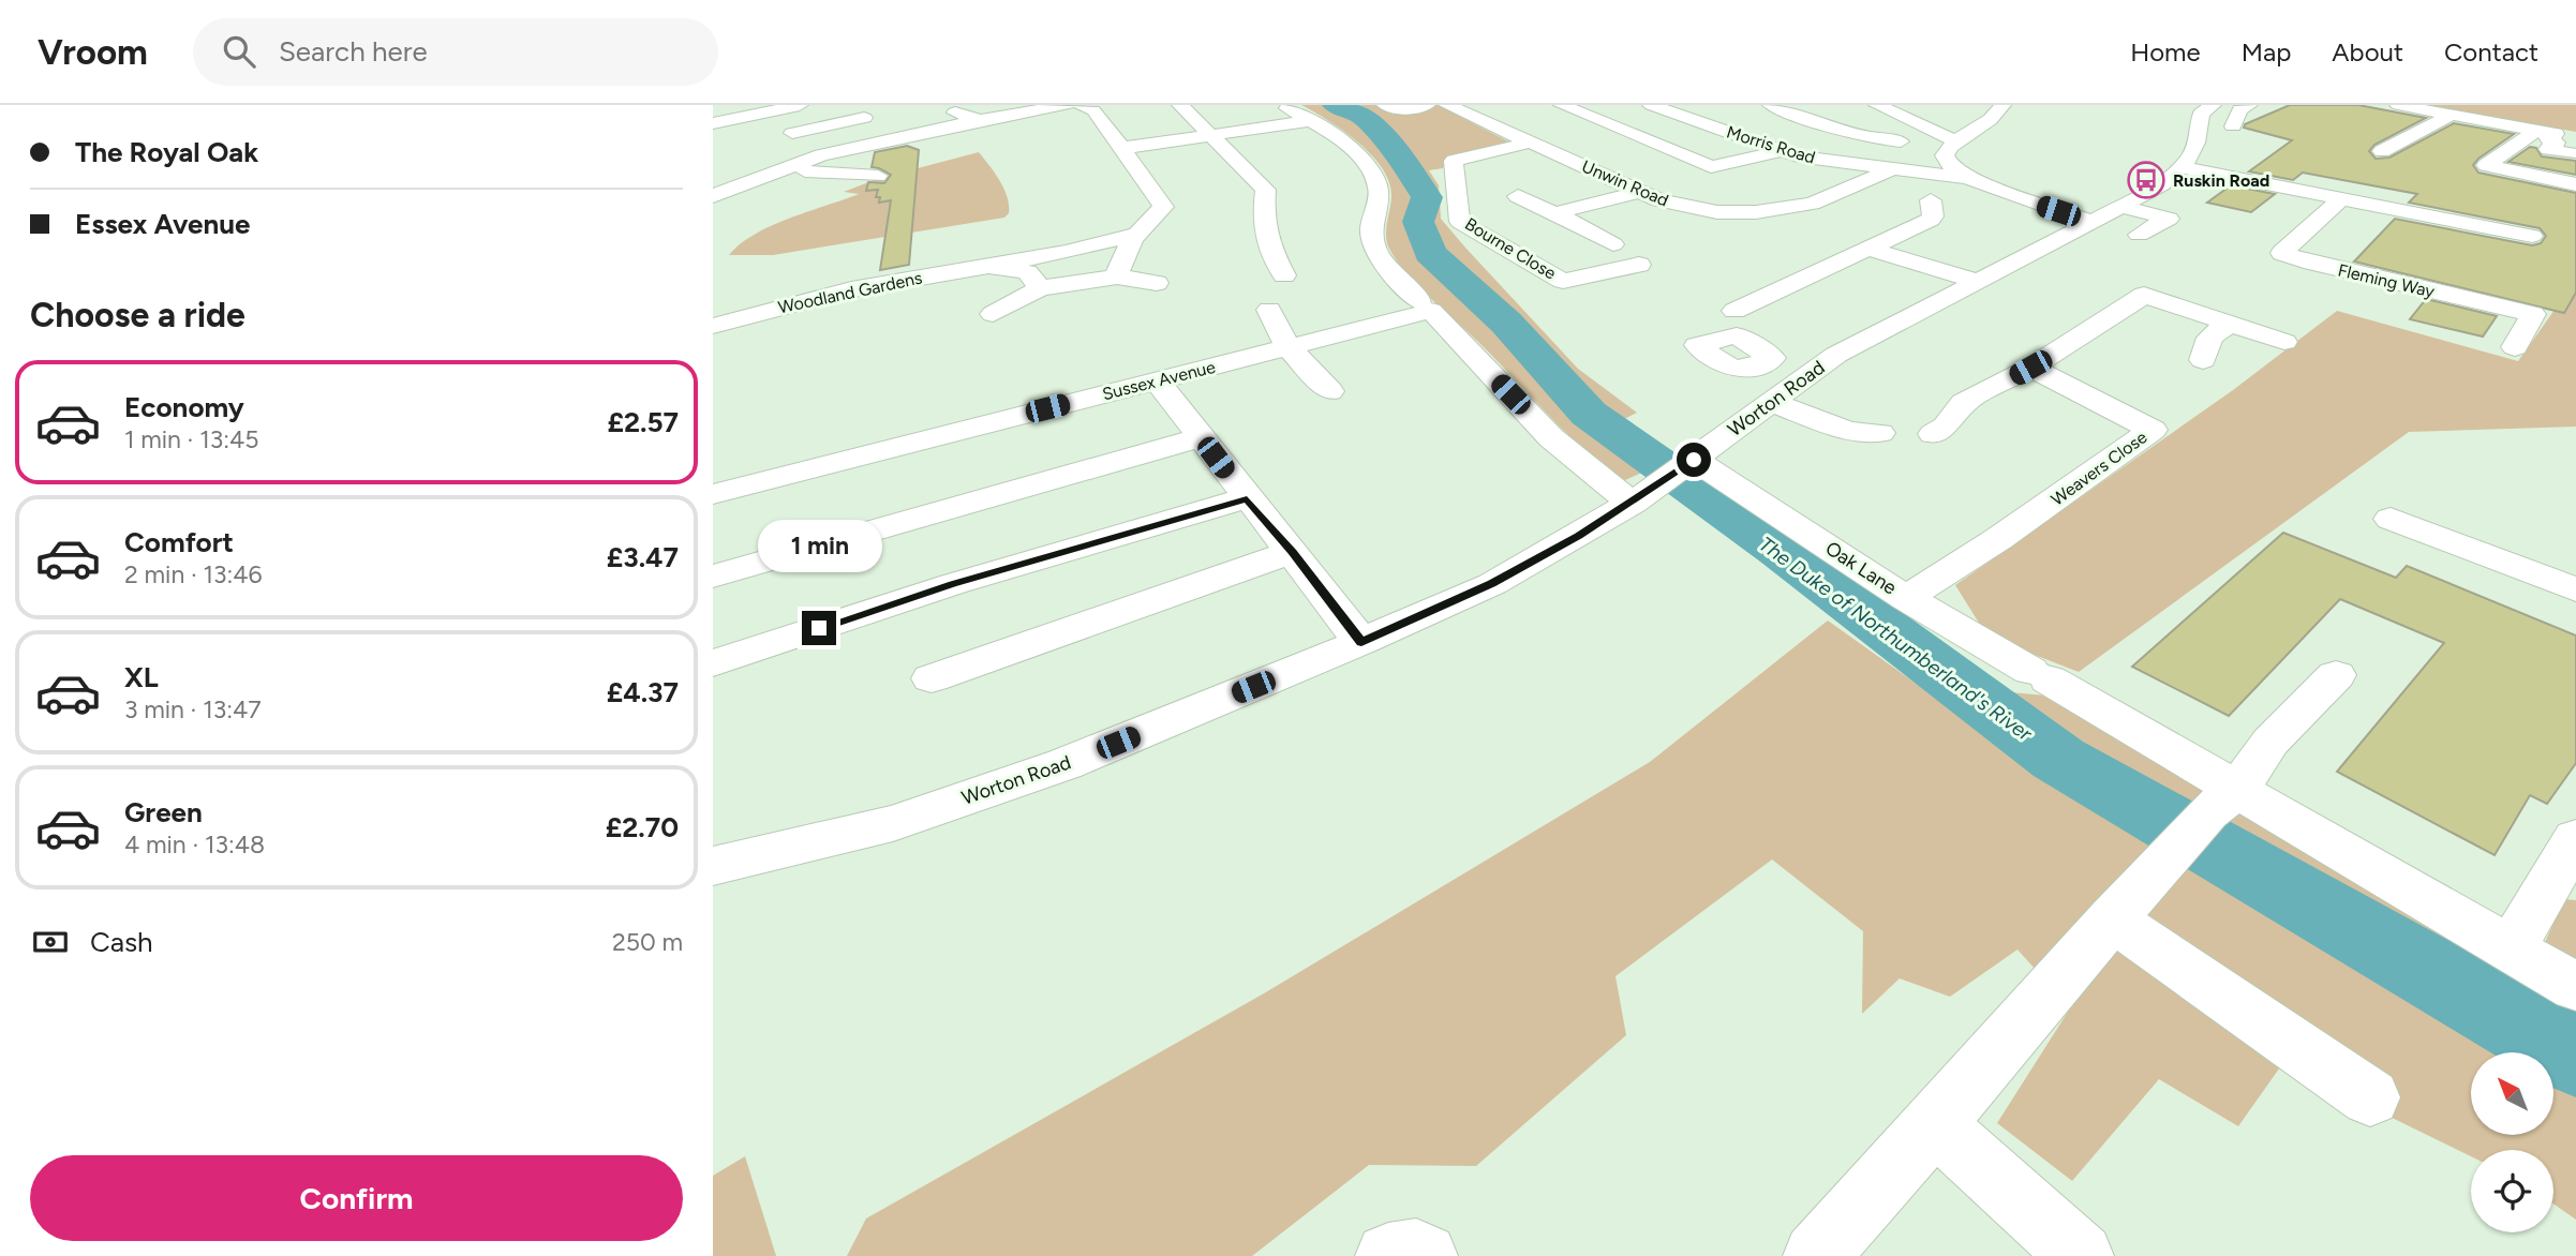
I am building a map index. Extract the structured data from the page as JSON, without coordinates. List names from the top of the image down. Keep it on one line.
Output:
{"streets":{"street":["Morris Road","Unwin Road","Bourne Close","Fleming Way","Woodland Gardens","Sussex Avenue","Worton Road","Weavers Close","Oak Lane"]},"crossings":[["Morris Road","Unwin Road"],["Unwin Road","Bourne Close"],["Worton Road","Oak Lane"],["Weavers Close","Oak Lane"]],"water":["The Duke of Northumberland's River"],"places":{"bus stop":["Ruskin Road"]},"north":"top left","page":{"header":"Vroom","search":"Search here","nav":["Home","Map","About","Contact"],"banner":["The Royal Oak","Essex Avenue"],"heading":"Choose a ride","list":[{"name":"Economy","note":"1 min · 13:45","value":"£2.57"},{"name":"Comfort","note":"2 min · 13:46","value":"£3.47"},{"name":"XL","note":"3 min · 13:47","value":"£4.37"},{"name":"Green","note":"4 min · 13:48","value":"£2.70"}],"bubble":"1 min","pay":["Cash","250 m"],"buttons":"Confirm"}}
